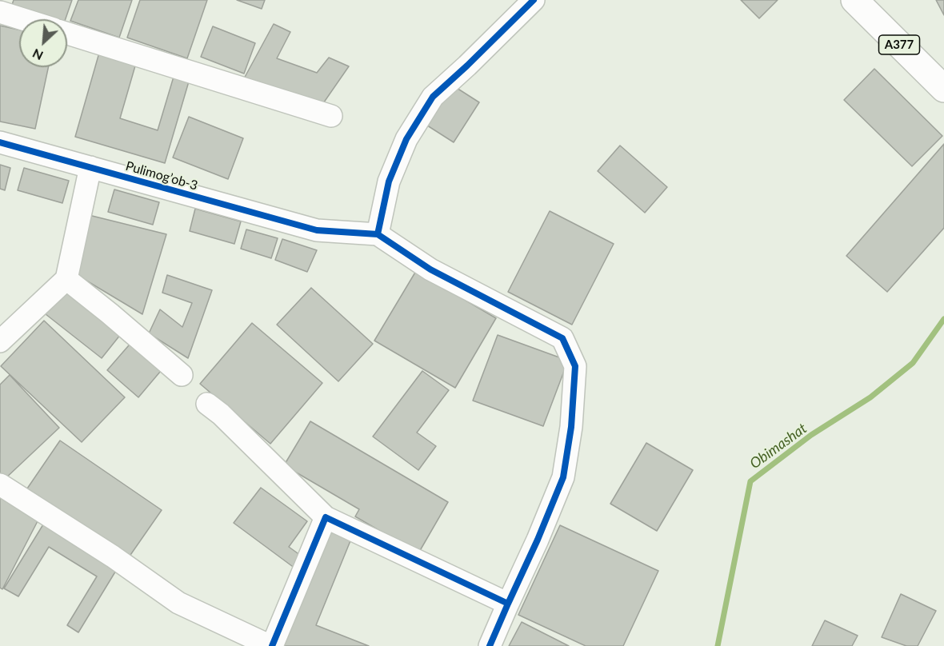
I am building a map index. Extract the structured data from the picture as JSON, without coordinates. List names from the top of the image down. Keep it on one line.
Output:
{"streets":{"main road":["A377"],"street":["Pulimog’ob-3"]},"water":["Obimashat"],"north":"bottom left"}
